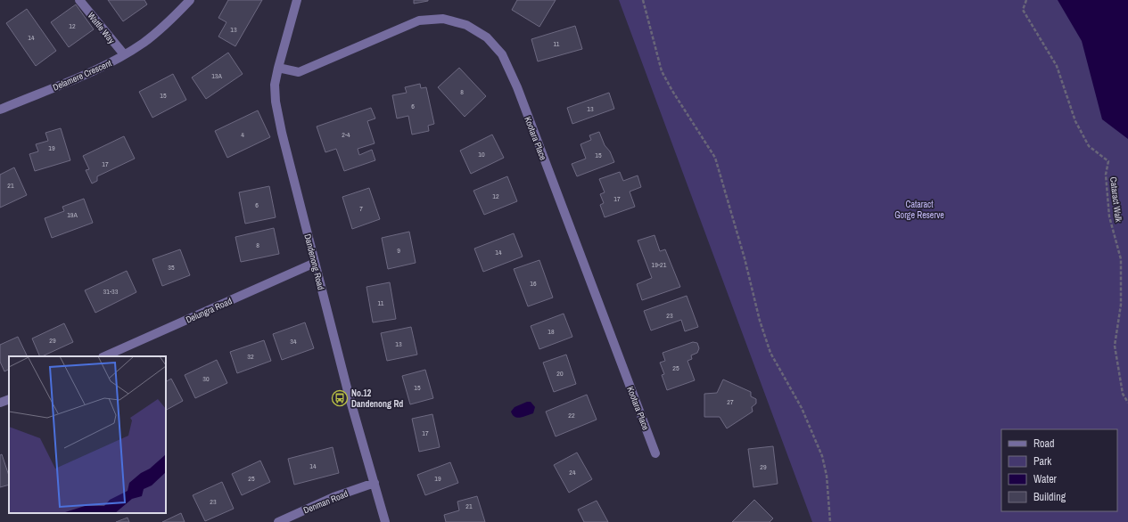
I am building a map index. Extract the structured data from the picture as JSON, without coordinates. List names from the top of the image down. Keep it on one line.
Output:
{"streets":{"street":["Wattle Way","Delamere Crescent","Kootara Place","Dandenong Road","Delungra Road","Denman Road"],"path":["Cataract Walk"]},"crossings":[["Wattle Way","Delamere Crescent"],["Kootara Place","Dandenong Road"],["Dandenong Road","Delungra Road"],["Dandenong Road","Denman Road"]],"parks":["Cataract Gorge Reserve"],"places":{"bus stop":["No.12 Dandenong Rd"]},"house_numbers":["12","13","14","11","13A","8","15","6","13","4","2-4","19","10","15","17","21","12","17","6","7","19A","8","9","14","19-21","35","16","31-33","11","23","18","29","34","13","32","25","20","30","15","27","22","17","14","29","24","25","19","23","21"],"legend":["Road","Park","Water","Building"]}
